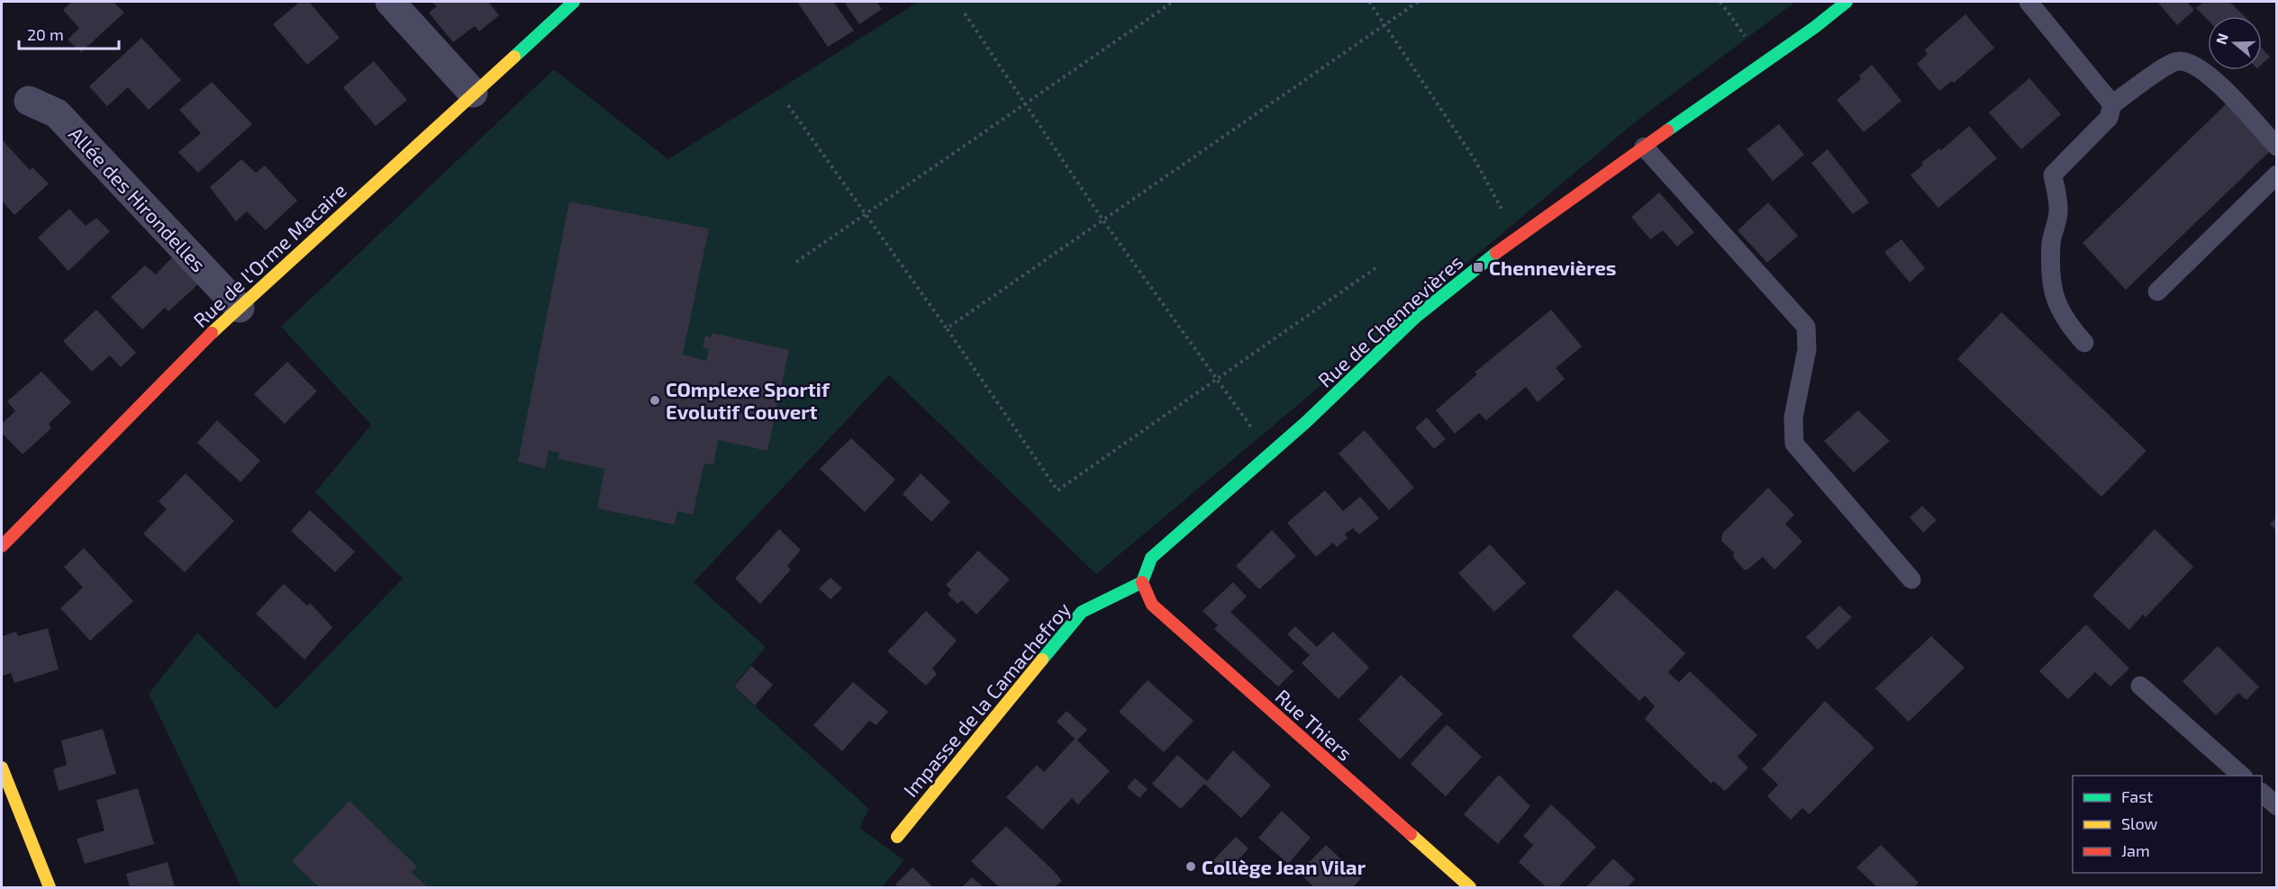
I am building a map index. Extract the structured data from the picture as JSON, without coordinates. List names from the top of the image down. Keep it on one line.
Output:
{"streets":{"street":["Allée des Hirondelles","Rue de l'Orme Macaire","Rue de Chennevières","Impasse de la Camachefroy","Rue Thiers"]},"crossings":[["Allée des Hirondelles","Rue de l'Orme Macaire"],["Rue de Chennevières","Impasse de la Camachefroy"],["Rue de Chennevières","Rue Thiers"],["Impasse de la Camachefroy","Rue Thiers"]],"places":{"transit":["Chennevières"],"other":["COmplexe Sportif Evolutif Couvert","Collège Jean Vilar"]},"legend":["Fast","Slow","Jam"],"scale_bar":"20 m","north":"left"}
